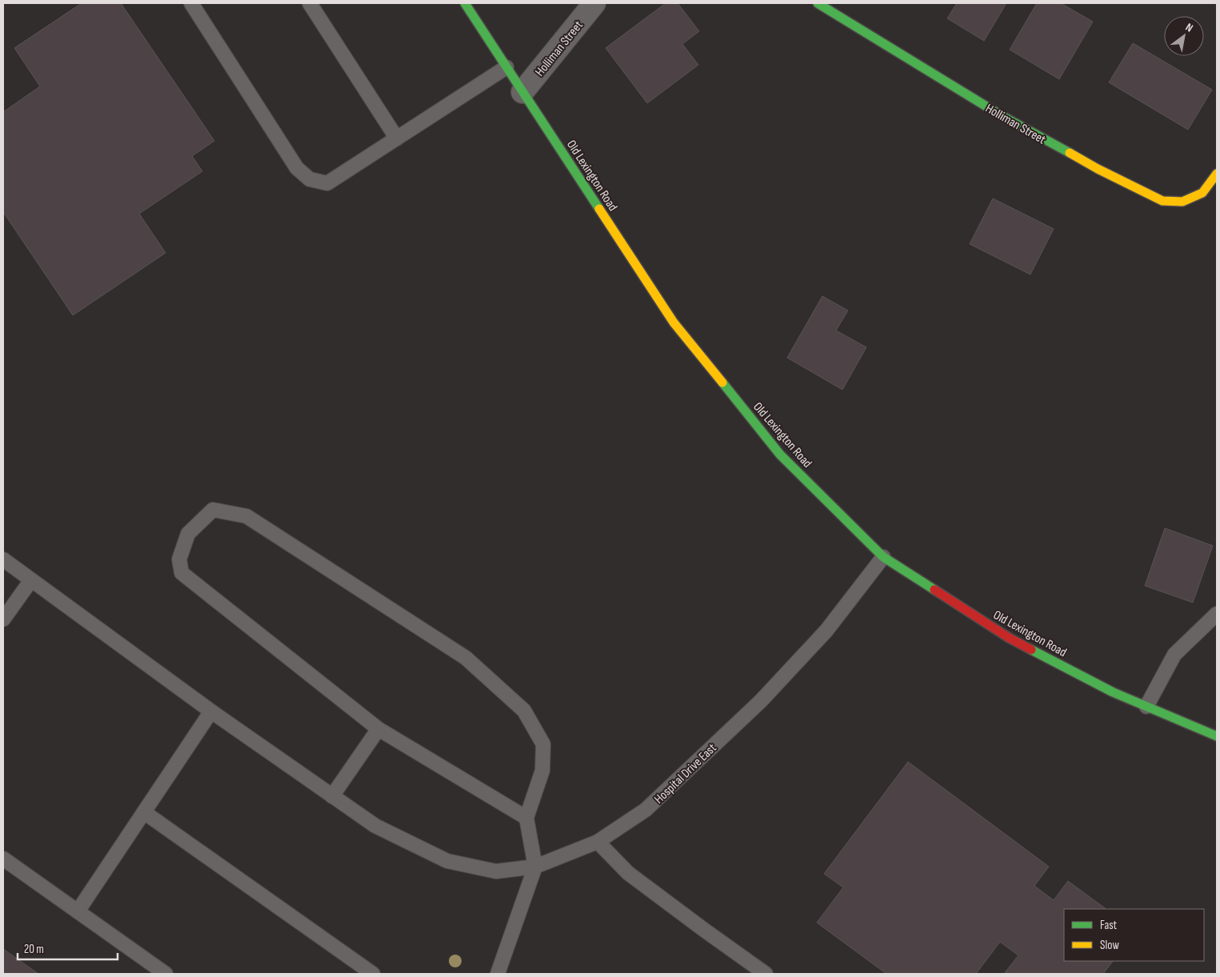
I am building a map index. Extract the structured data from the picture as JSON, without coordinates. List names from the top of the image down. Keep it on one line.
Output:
{"streets":{"street":["Holliman Street","Old Lexington Road"],"lane":["Hospital Drive East"]},"crossings":[["Holliman Street","Old Lexington Road"],["Old Lexington Road","Hospital Drive East"]],"legend":["Fast","Slow"],"scale_bar":"20 m","north":"top right"}
